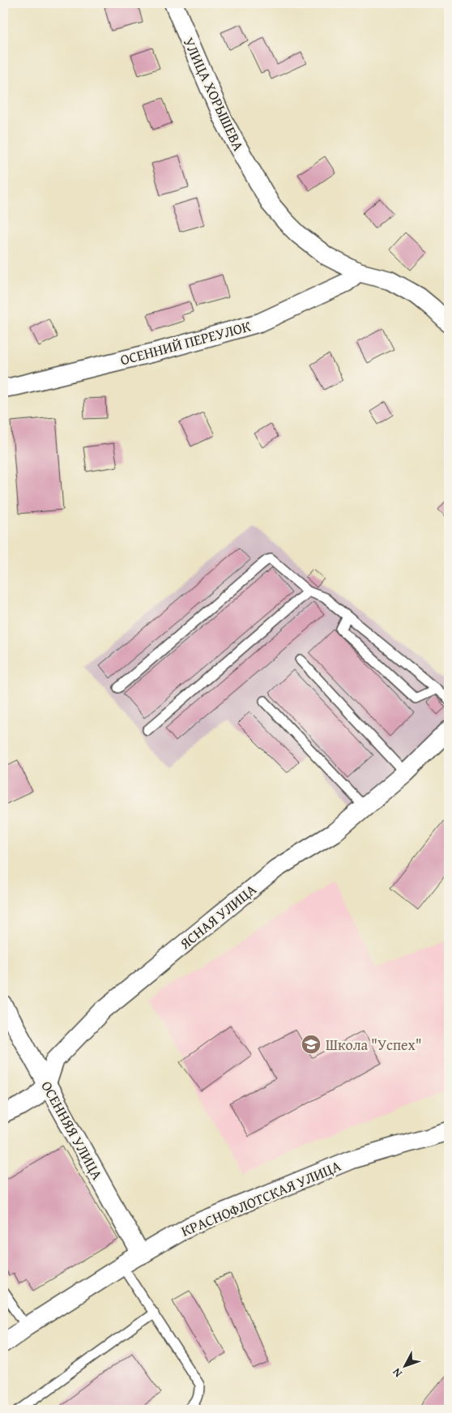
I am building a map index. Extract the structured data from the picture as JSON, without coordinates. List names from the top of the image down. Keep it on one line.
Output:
{"streets":{"street":["УЛИЦА ХОРЫШЕВА","ОСЕННИЙ ПЕРЕУЛОК","ЯСНАЯ УЛИЦА","ОСЕННЯЯ УЛИЦА","КРАСНОФЛОТСКАЯ УЛИЦА"]},"crossings":[["УЛИЦА ХОРЫШЕВА","ОСЕННИЙ ПЕРЕУЛОК"],["ЯСНАЯ УЛИЦА","ОСЕННЯЯ УЛИЦА"],["ОСЕННЯЯ УЛИЦА","КРАСНОФЛОТСКАЯ УЛИЦА"]],"places":{"school or university":["Школа \"Успех\""]},"north":"bottom left"}
